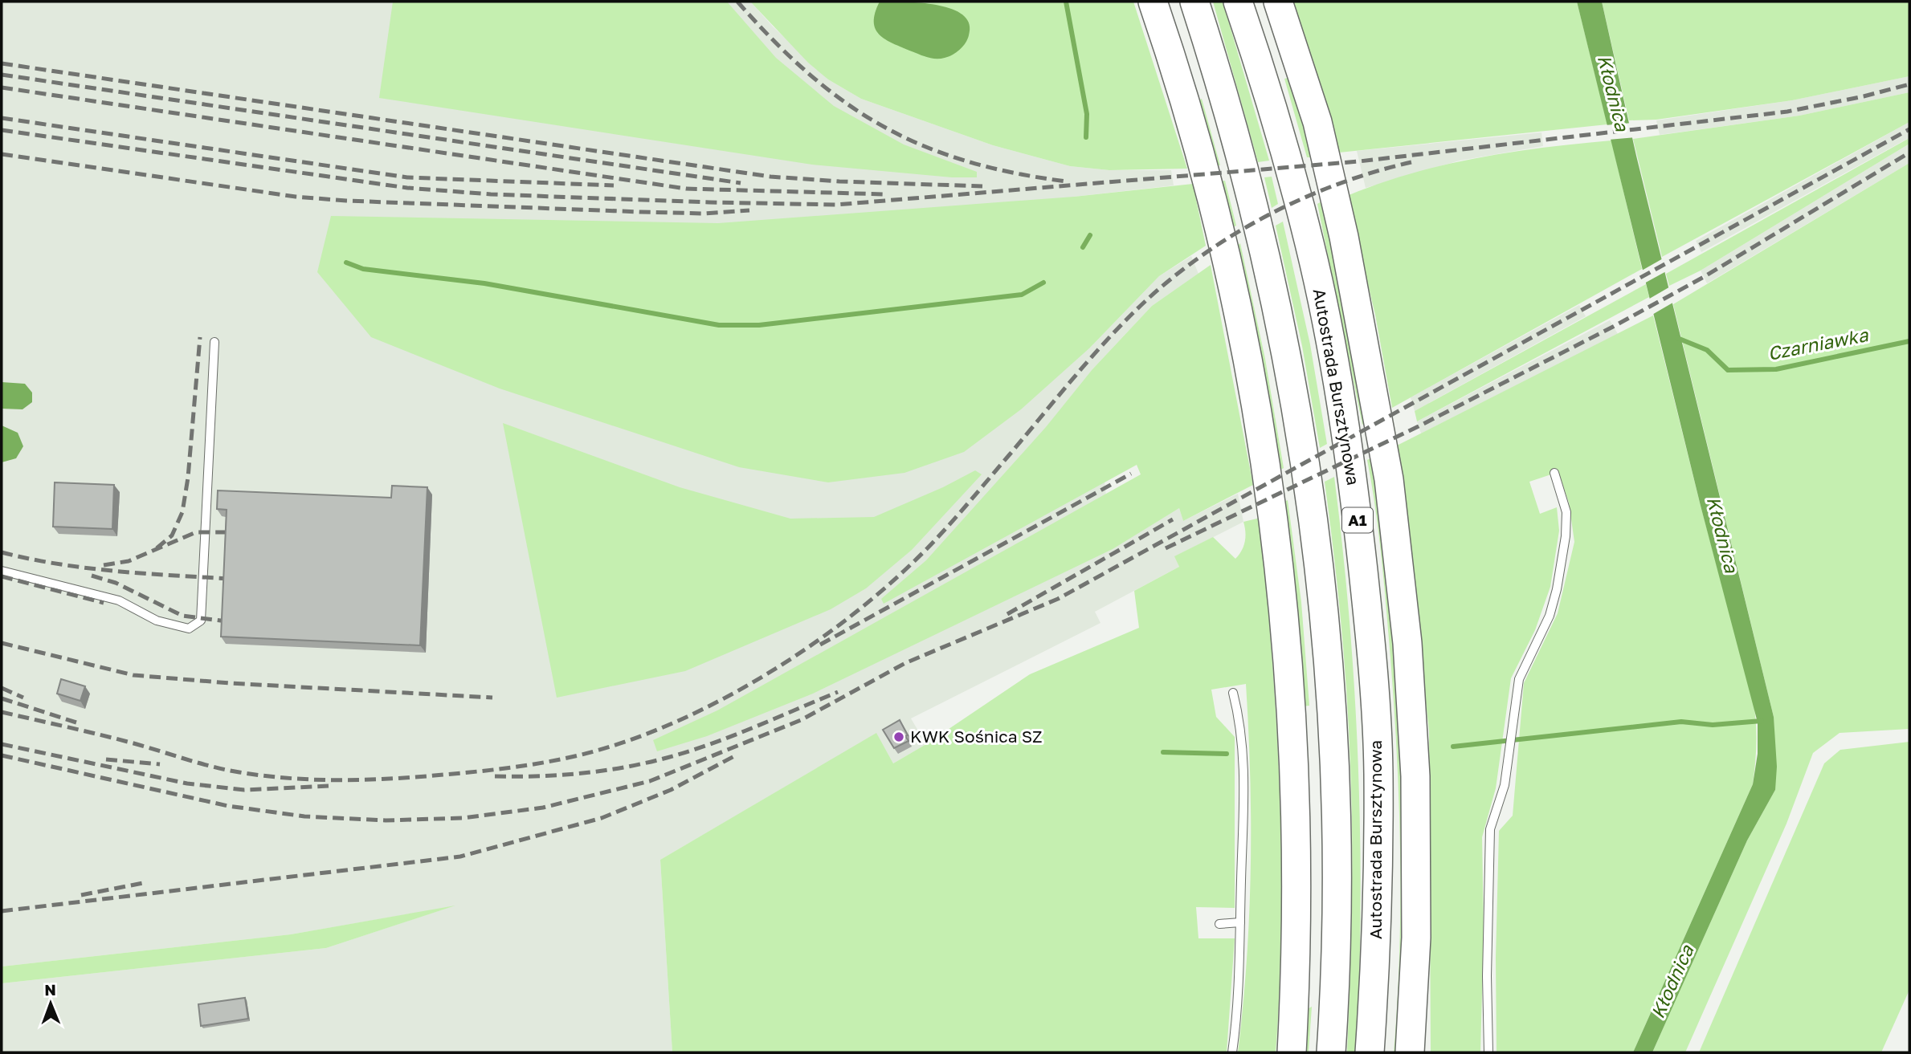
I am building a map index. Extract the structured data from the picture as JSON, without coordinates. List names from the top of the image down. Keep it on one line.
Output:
{"streets":{"highway":["Autostrada Bursztynowa","A1"]},"water":["Kłodnica","Czarniawka"],"places":["KWK Sośnica SZ"],"north":"top"}
